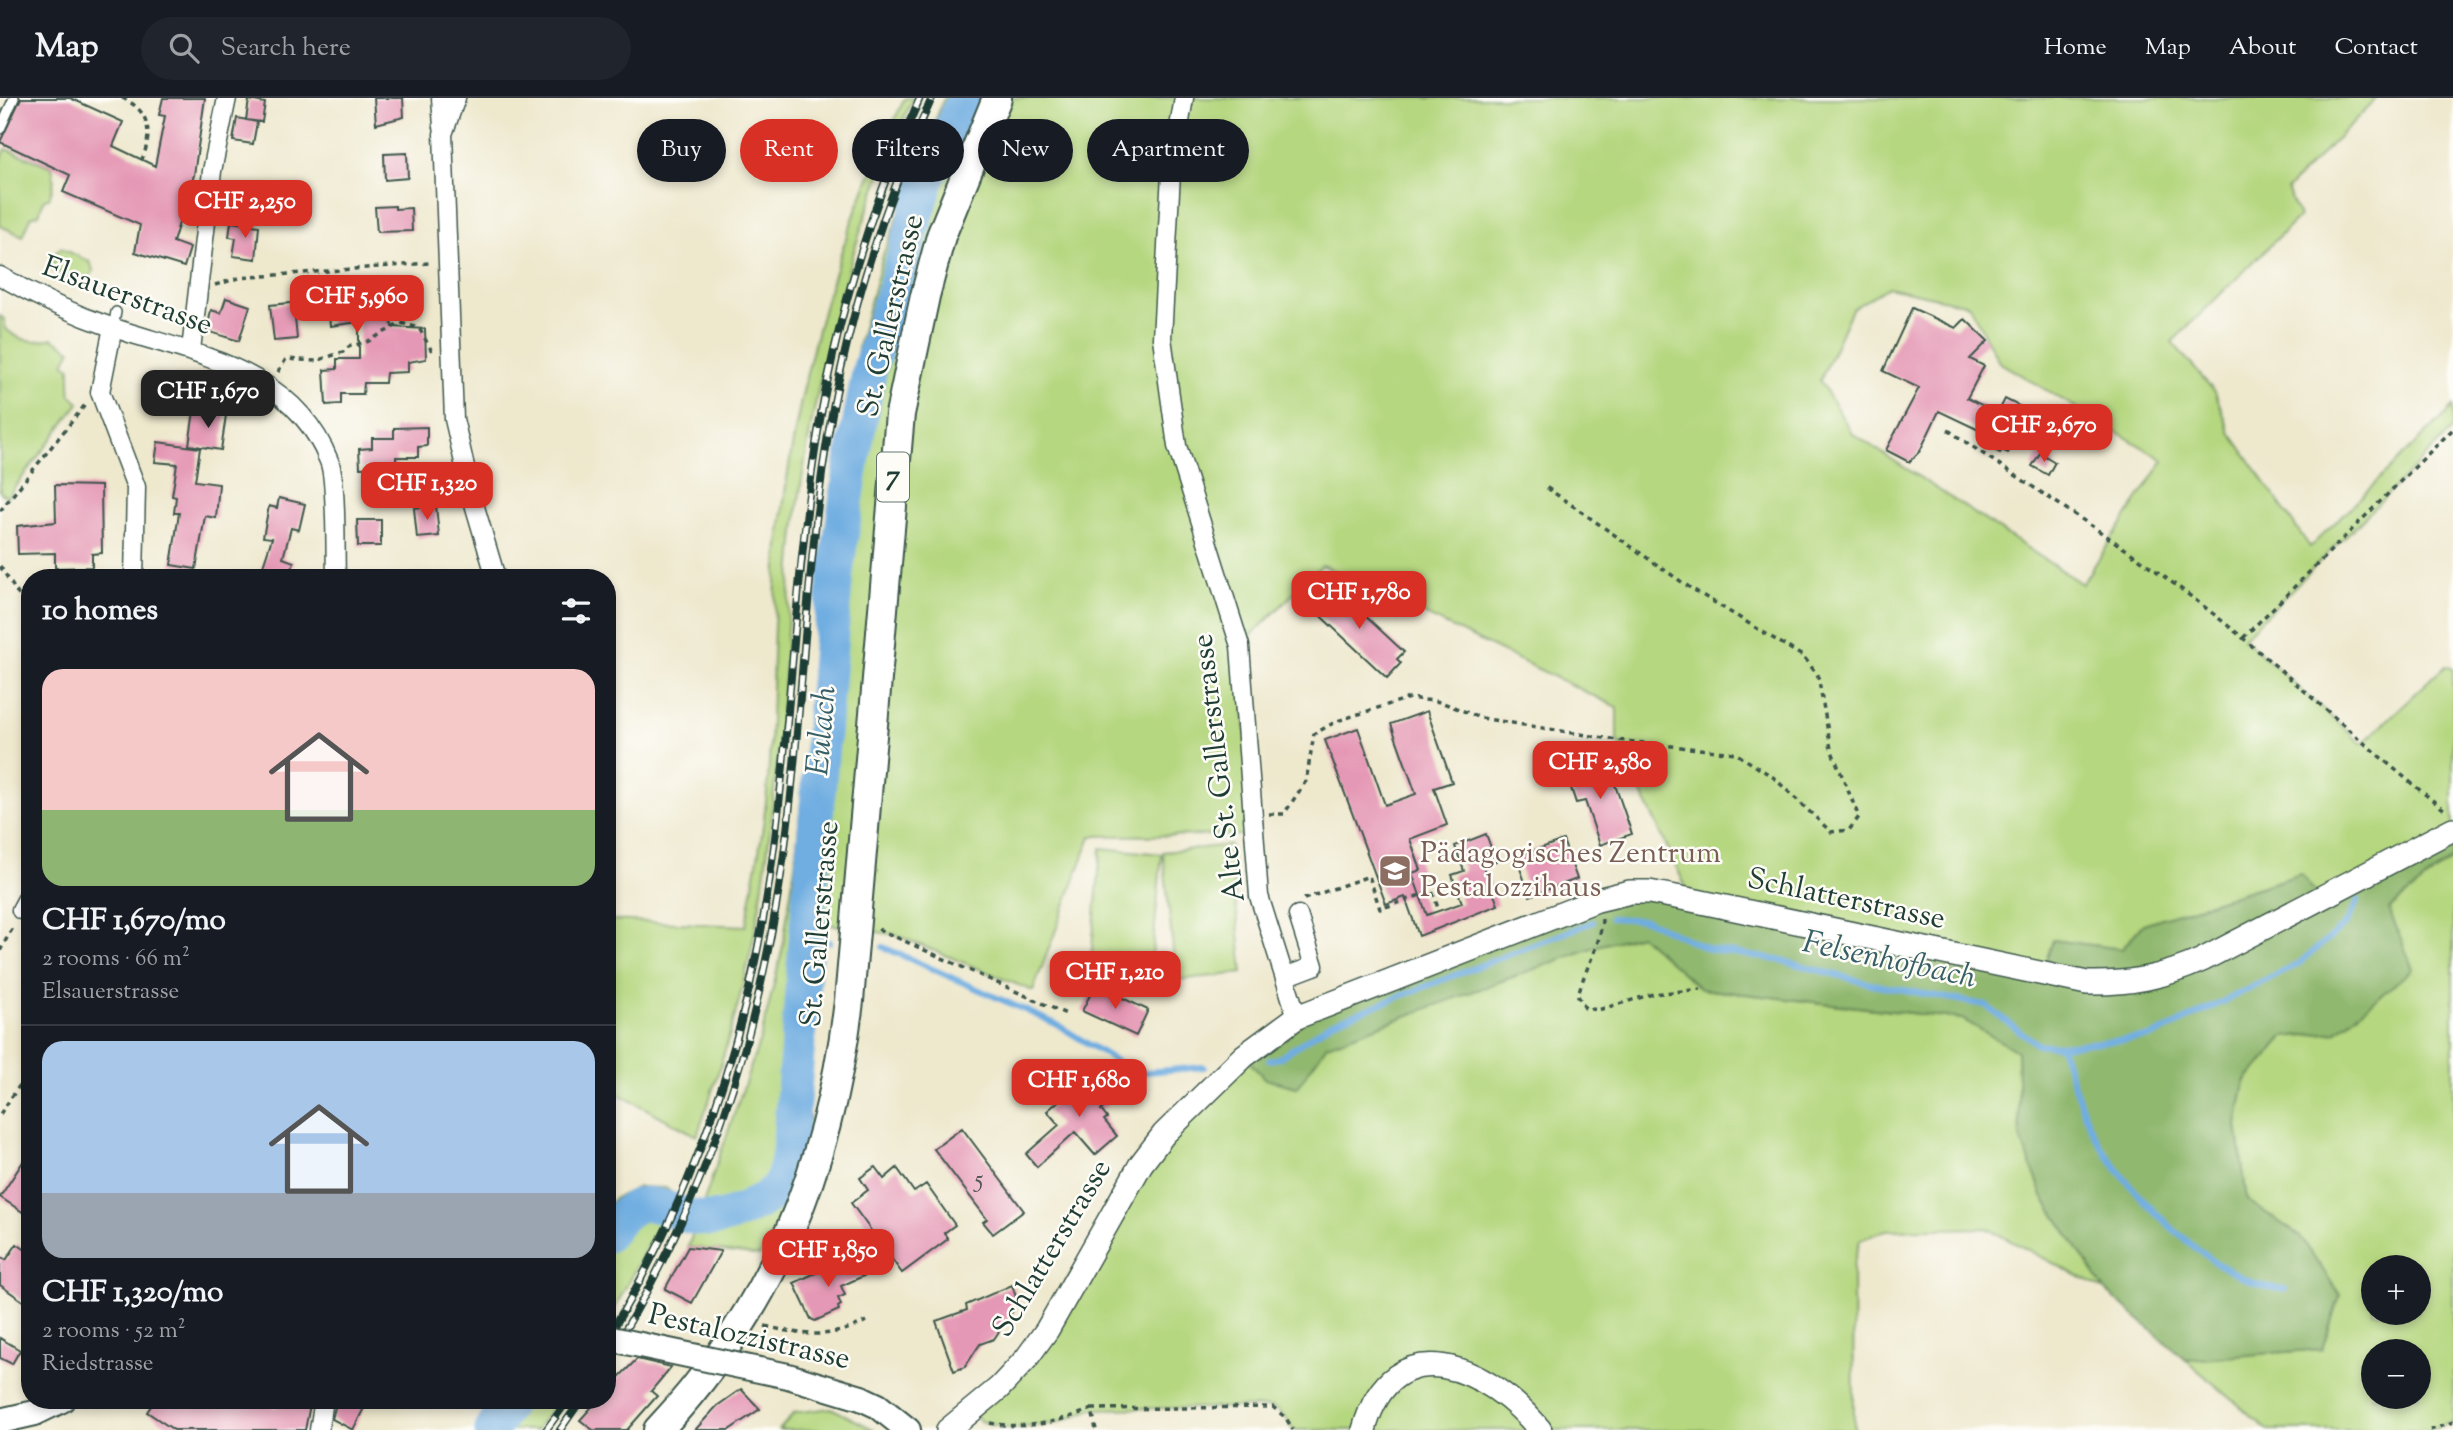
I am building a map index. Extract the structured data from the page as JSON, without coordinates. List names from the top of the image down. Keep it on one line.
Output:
{"streets":{"main road":["St. Gallerstrasse","7","Pestalozzistrasse"],"street":["Elsauerstrasse","Alte St. Gallerstrasse","Schlatterstrasse"]},"crossings":[["Alte St. Gallerstrasse","Schlatterstrasse"]],"water":["Eulach","Felsenhofbach"],"places":{"school or university":["Pädagogisches Zentrum Pestalozzihaus"]},"house_numbers":["5"],"page":{"header":"Map","search":"Search here","nav":["Home","Map","About","Contact"],"chip":["Buy","Rent","Filters","New","Apartment"],"price":["CHF 2,250","CHF 5,960","CHF 1,670","CHF 2,670","CHF 1,320","CHF 1,780","CHF 2,580","CHF 1,210","CHF 1,680","CHF 1,850"],"heading":"10 homes","list":[{"name":"CHF 1,670/mo","note":"2 rooms · 66 m² · Elsauerstrasse"},{"name":"CHF 1,320/mo","note":"2 rooms · 52 m² · Riedstrasse"}],"map_buttons":["+","−"]}}
